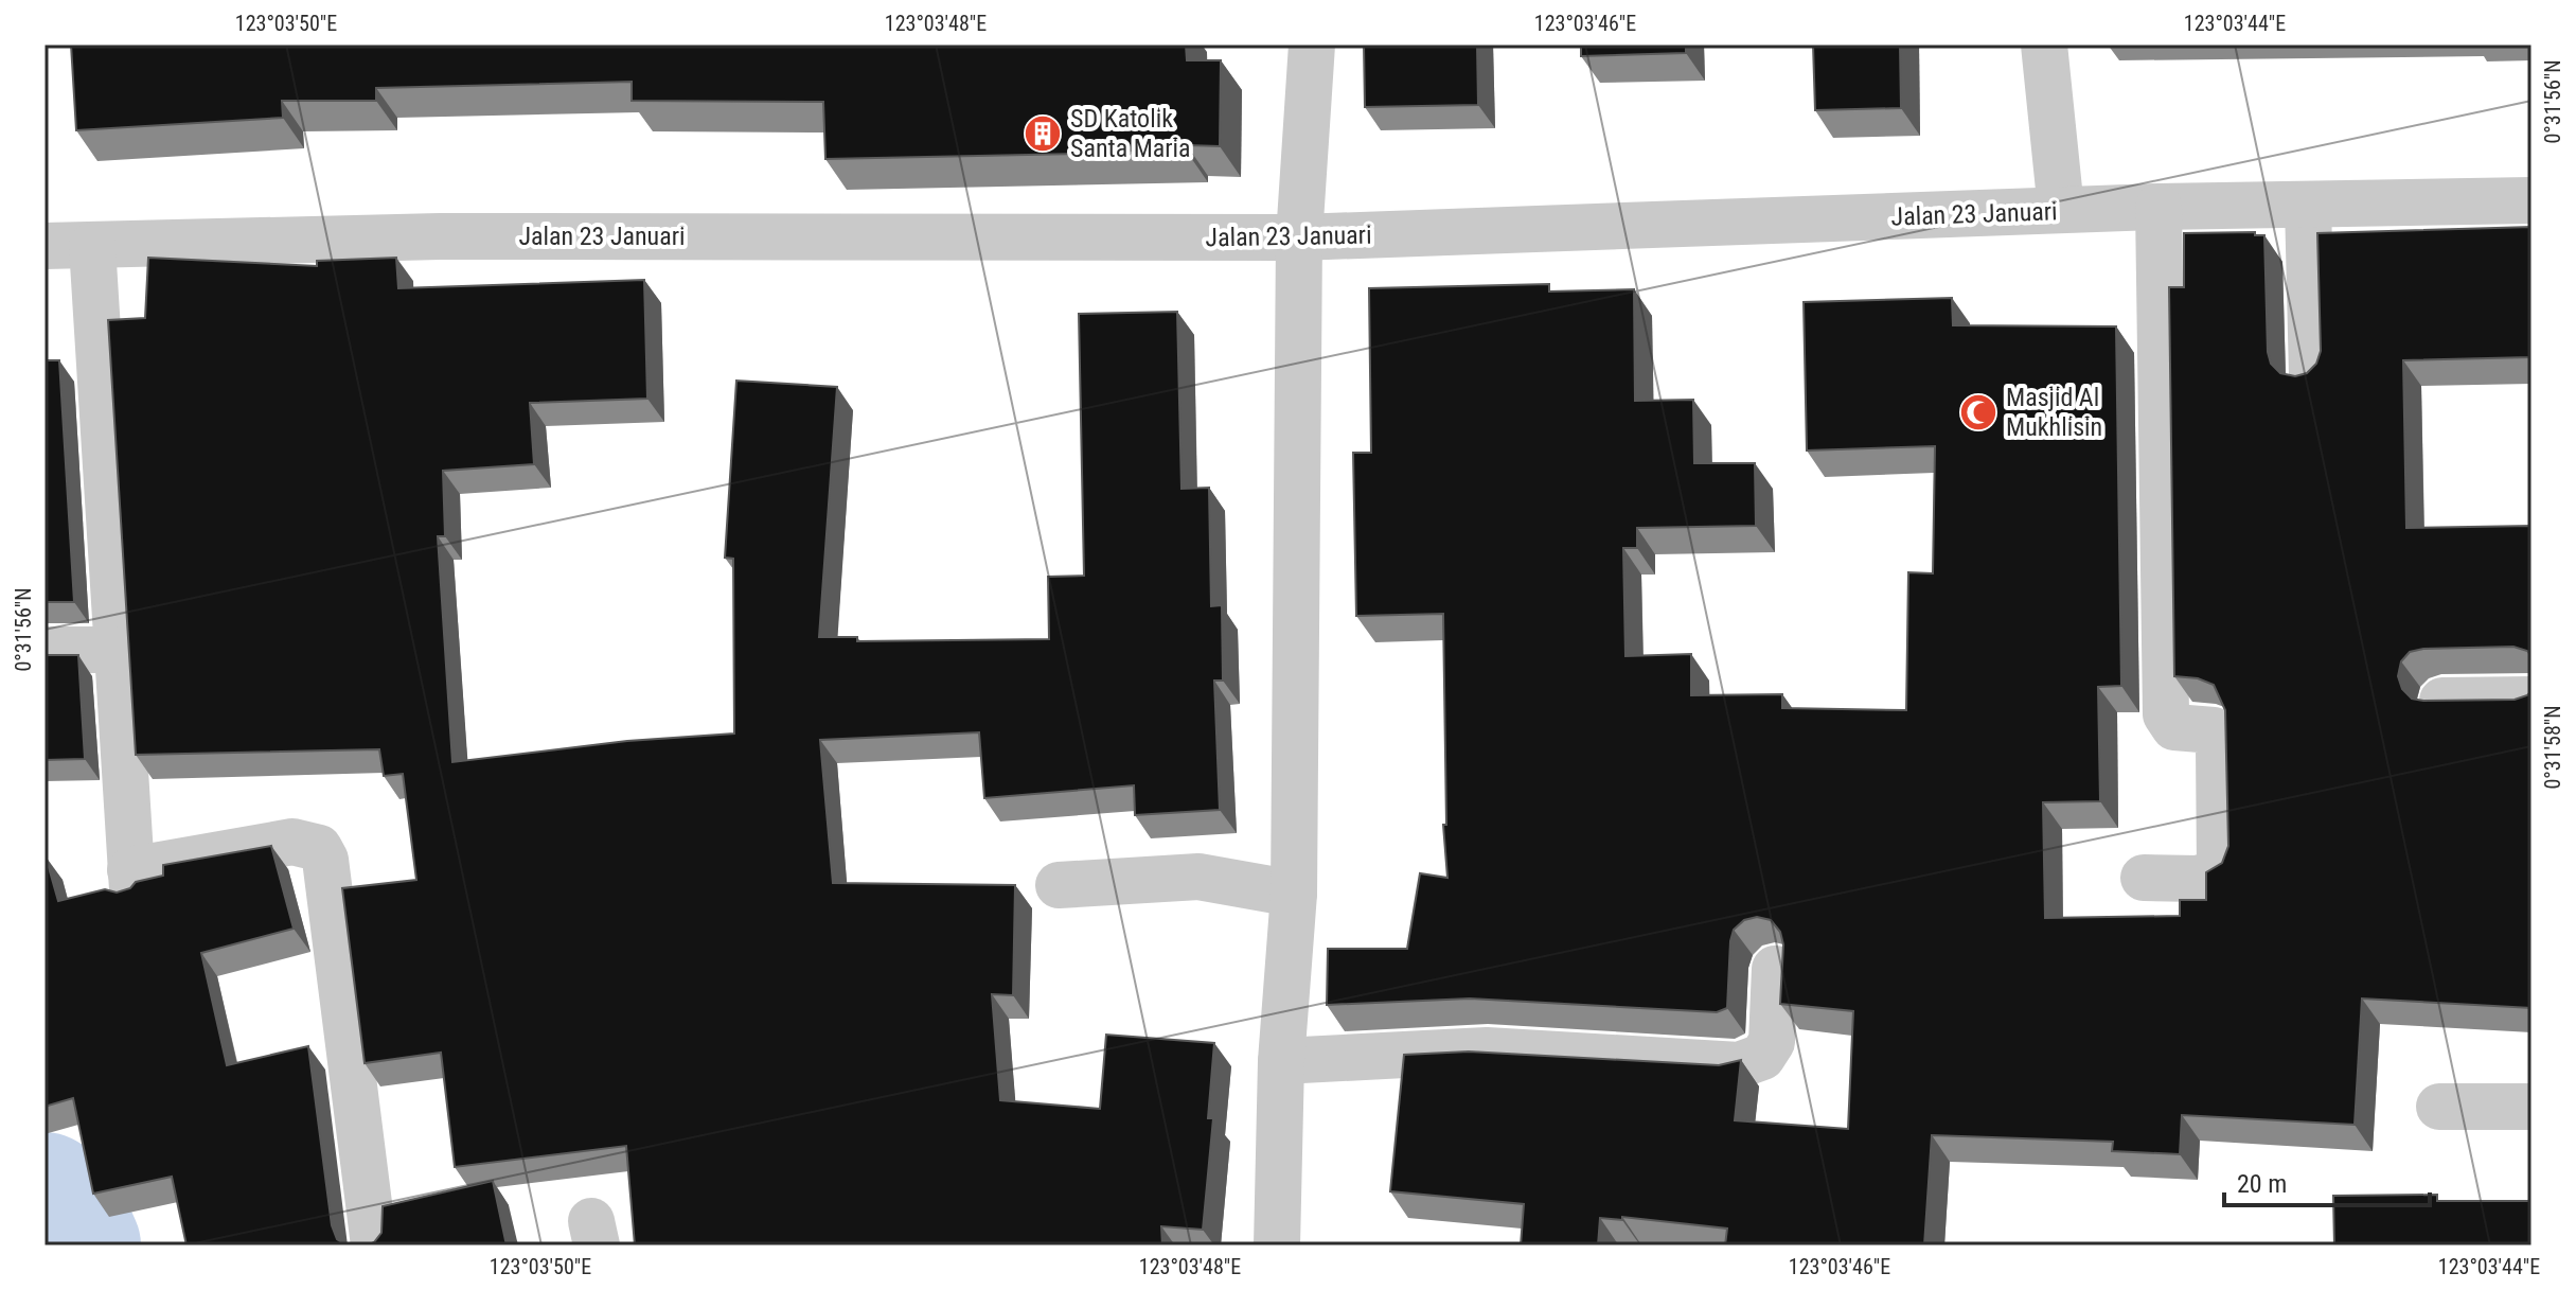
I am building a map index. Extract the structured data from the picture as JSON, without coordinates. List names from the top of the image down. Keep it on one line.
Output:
{"streets":{"street":["Jalan 23 Januari"]},"places":{"building":["SD Katolik Santa Maria"],"mosque":["Masjid Al Mukhlisin"]},"scale_bar":"20 m","coordinates":["123°03'50\"E","123°03'48\"E","123°03'46\"E","123°03'44\"E","0°31'56\"N","0°31'58\"N"]}
